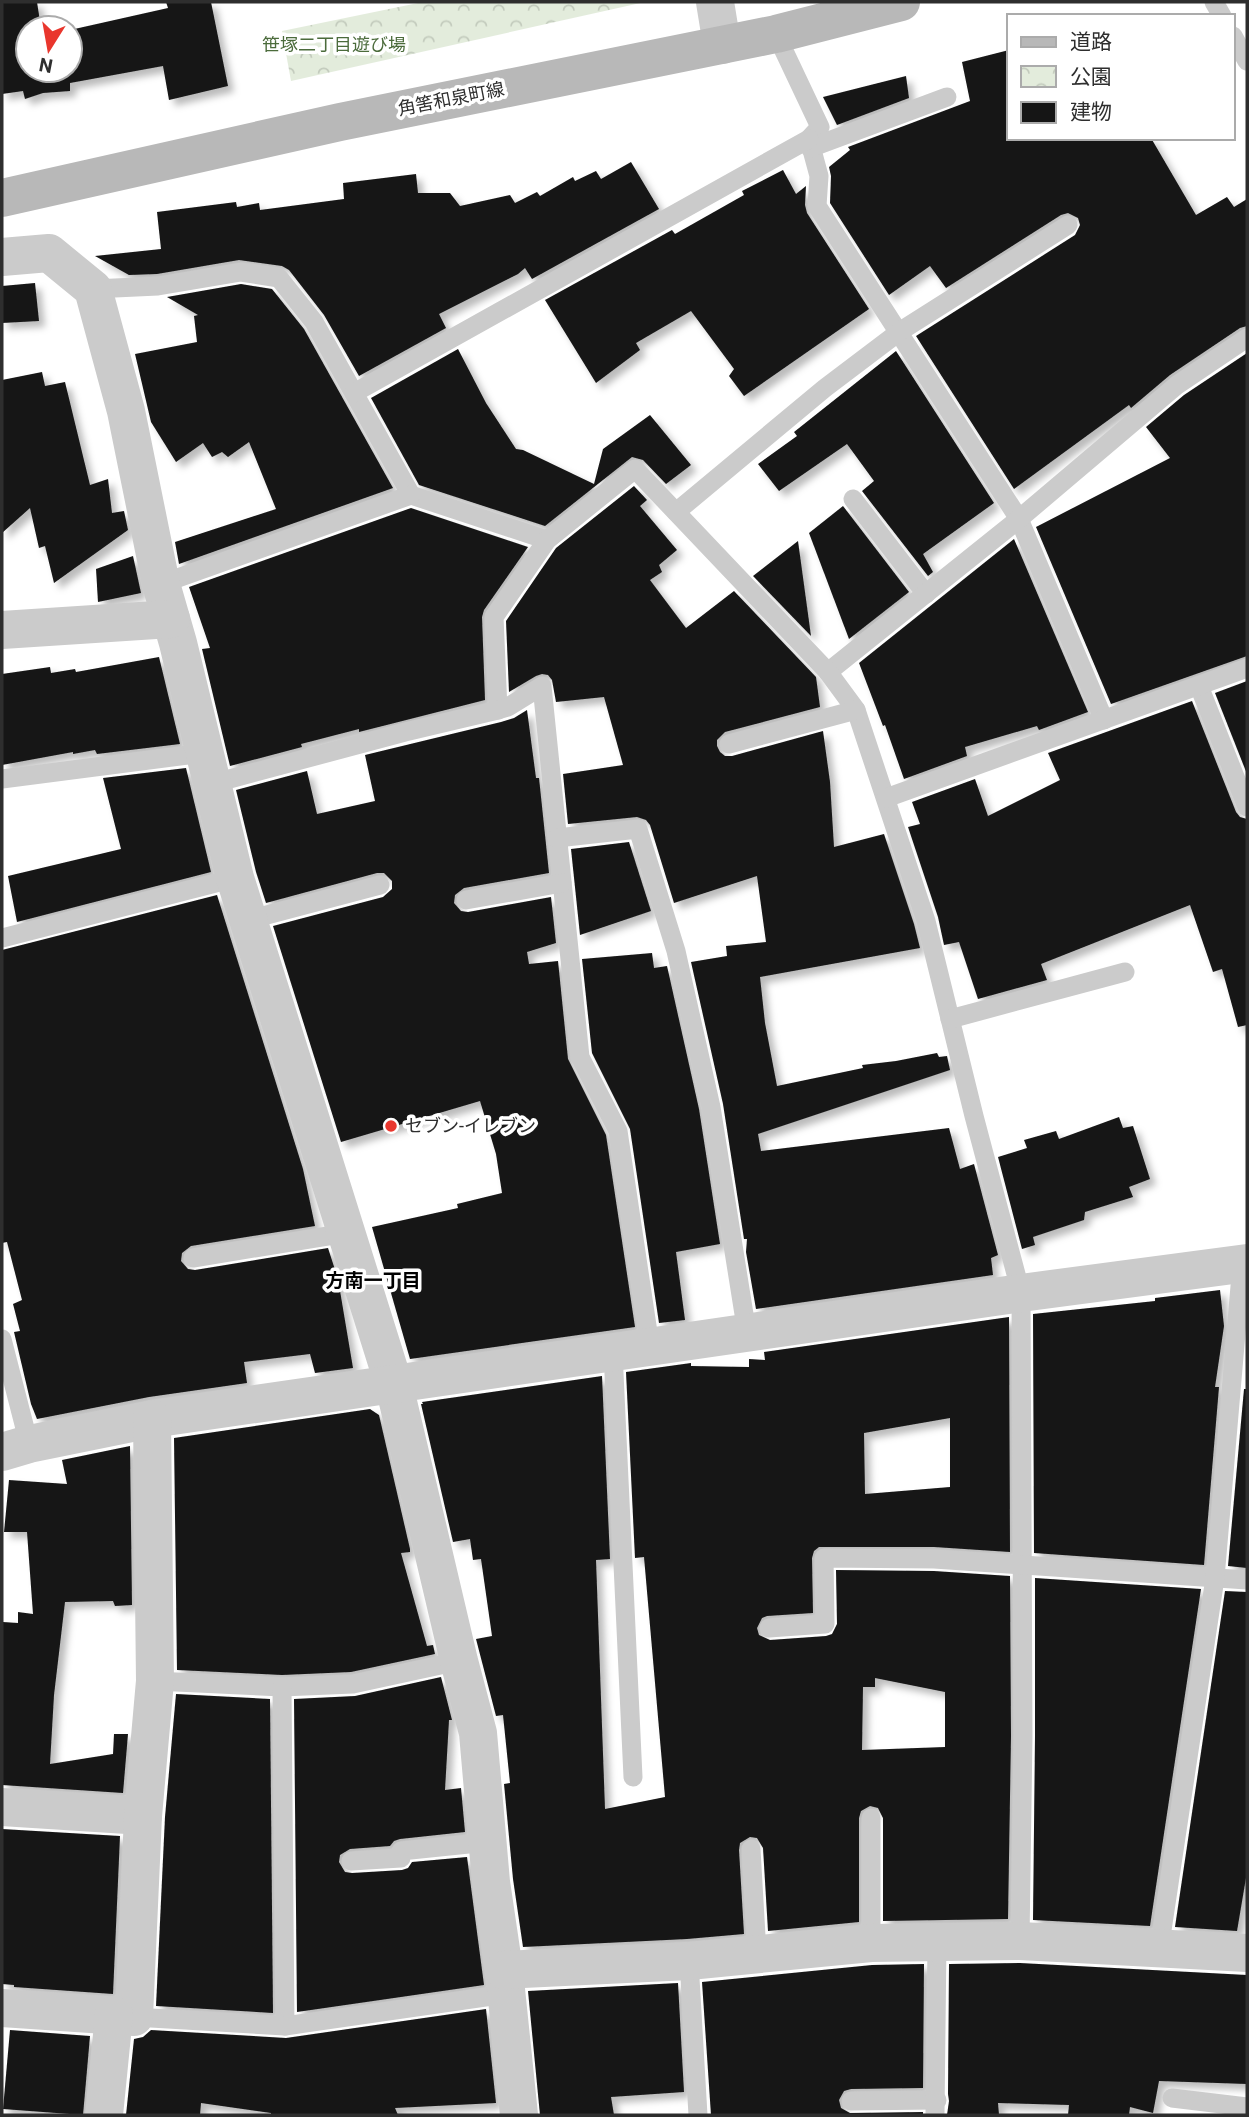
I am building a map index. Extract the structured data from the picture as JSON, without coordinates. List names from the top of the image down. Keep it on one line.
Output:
{"streets":{"main road":["角筈和泉町線"]},"districts":["方南一丁目"],"parks":["笹塚二丁目遊び場"],"places":["セブン-イレブン"],"legend":["道路","公園","建物"],"north":"bottom"}
